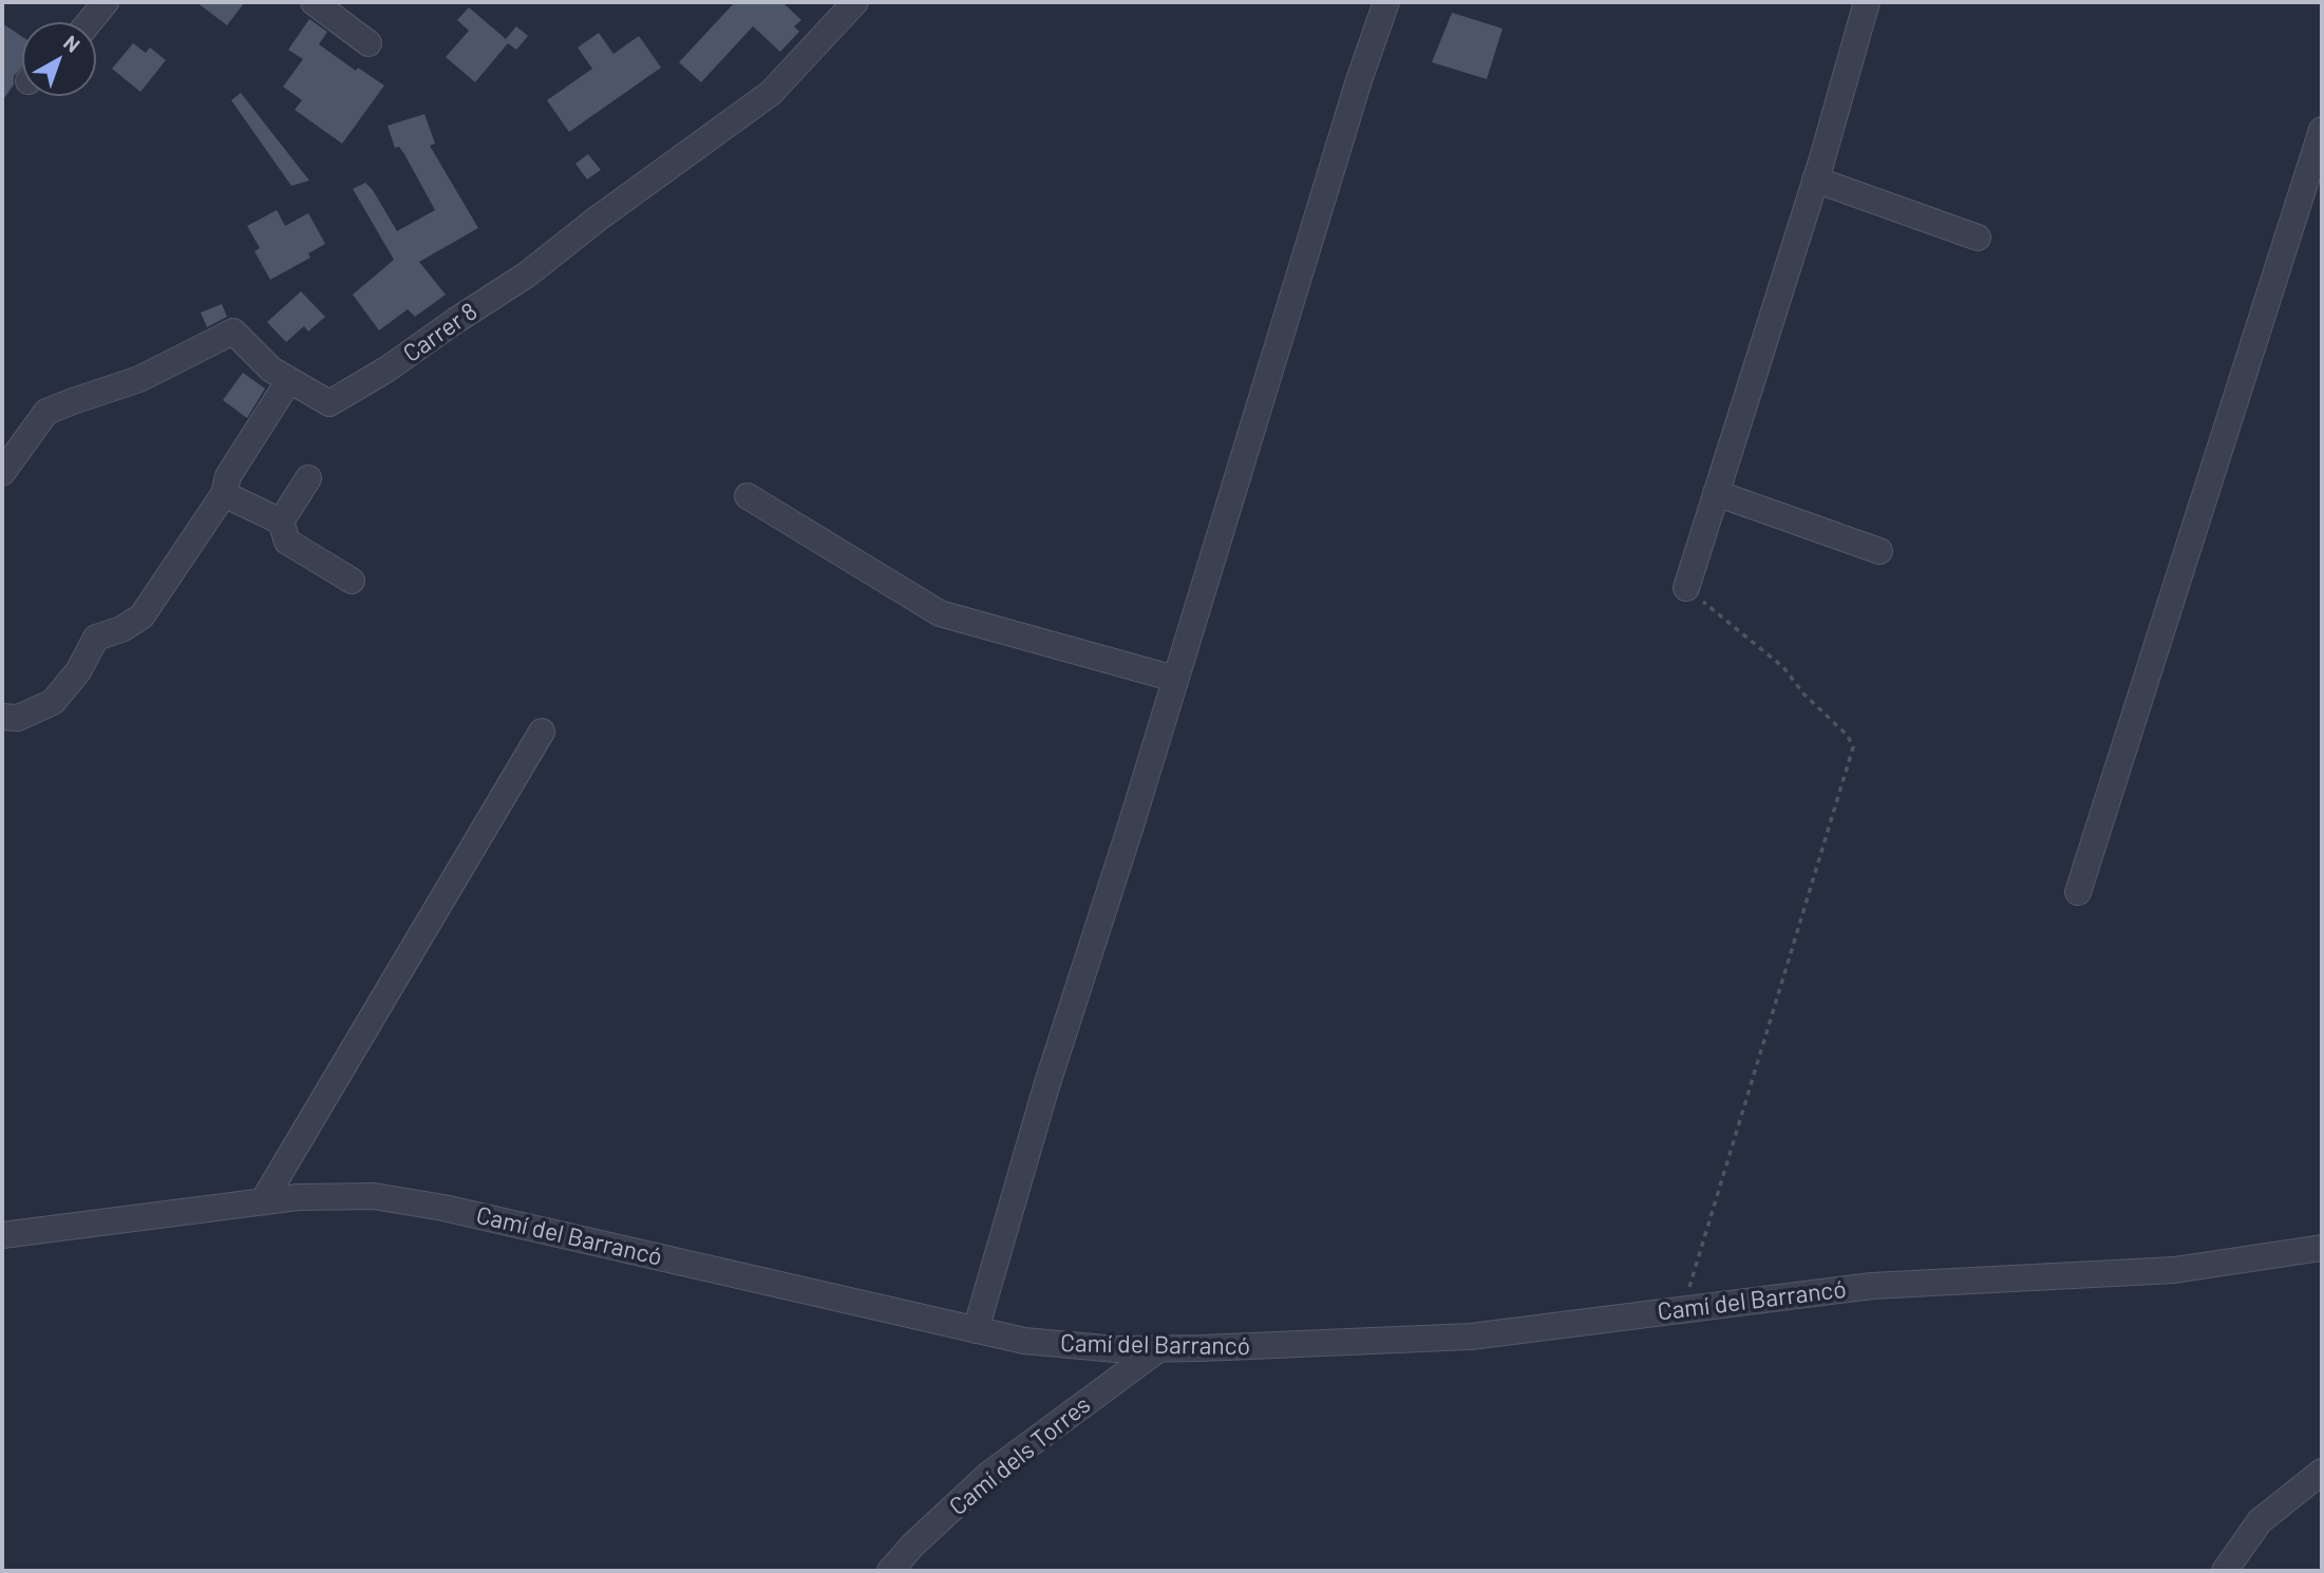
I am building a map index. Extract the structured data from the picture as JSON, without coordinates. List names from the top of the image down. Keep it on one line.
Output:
{"streets":{"street":["Carrer 8","Camí del Barrancó","Camí dels Torres"]},"crossings":[["Camí del Barrancó","Camí dels Torres"]],"north":"top right"}
